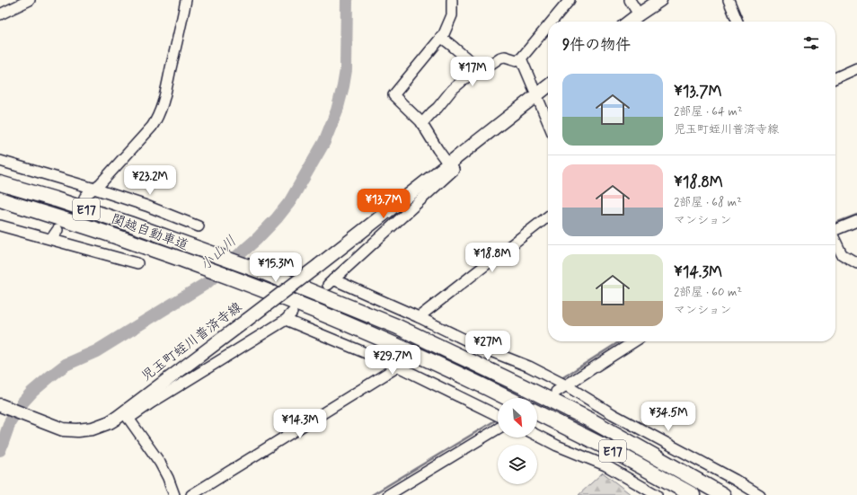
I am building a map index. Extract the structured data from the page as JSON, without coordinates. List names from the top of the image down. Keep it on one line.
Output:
{"streets":{"highway":["E17","関越自動車道"],"main road":["児玉町蛭川普済寺線"]},"water":["小山川"],"north":"bottom right","page":{"heading":"9件の物件","price":["¥17M","¥23.2M","¥13.7M","¥18.8M","¥15.3M","¥27M","¥29.7M","¥34.5M","¥14.3M"],"list":[{"name":"¥13.7M","note":"2部屋 · 64 m² · 児玉町蛭川普済寺線"},{"name":"¥18.8M","note":"2部屋 · 68 m² · マンション"},{"name":"¥14.3M","note":"2部屋 · 60 m² · マンション"}]}}
